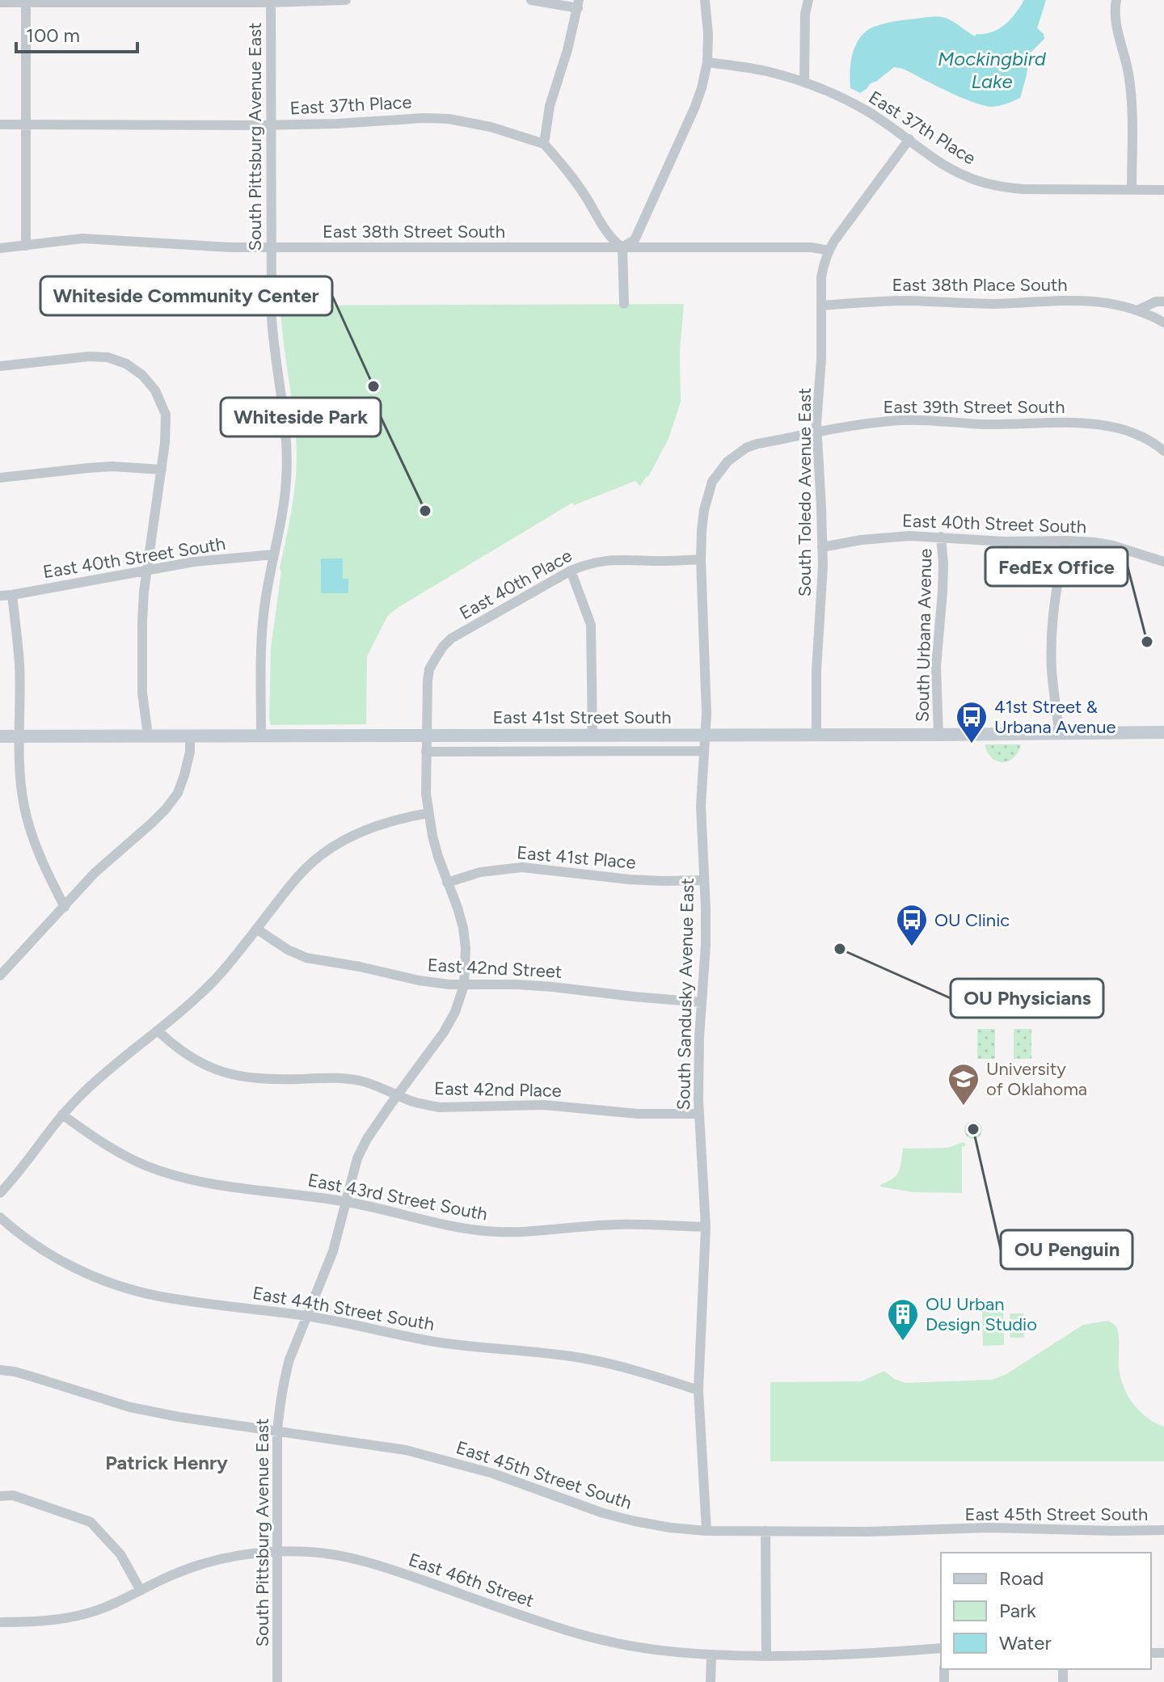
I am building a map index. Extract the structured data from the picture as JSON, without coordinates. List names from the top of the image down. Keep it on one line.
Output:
{"streets":{"main road":["East 41st Street South"],"street":["East 37th Place","South Pittsburg Avenue East","East 38th Street South","East 38th Place South","East 39th Street South","South Toledo Avenue East","East 40th Street South","East 40th Place","South Urbana Avenue","East 41st Place","East 42nd Street","South Sandusky Avenue East","East 42nd Place","East 43rd Street South","East 44th Street South","East 45th Street South","East 46th Street"]},"crossings":[["East 37th Place","South Pittsburg Avenue East"],["South Pittsburg Avenue East","East 38th Street South"],["South Pittsburg Avenue East","East 40th Street South"],["South Pittsburg Avenue East","East 40th Place"],["South Pittsburg Avenue East","East 41st Street South"],["South Pittsburg Avenue East","East 41st Place"],["South Pittsburg Avenue East","East 42nd Street"],["South Pittsburg Avenue East","East 42nd Place"],["South Pittsburg Avenue East","East 43rd Street South"],["South Pittsburg Avenue East","East 44th Street South"],["South Pittsburg Avenue East","East 45th Street South"],["South Pittsburg Avenue East","East 46th Street"],["East 38th Street South","South Toledo Avenue East"],["East 38th Place South","South Toledo Avenue East"],["East 39th Street South","South Toledo Avenue East"],["East 39th Street South","South Sandusky Avenue East"],["South Toledo Avenue East","East 40th Street South"],["South Toledo Avenue East","East 41st Street South"],["East 40th Street South","South Urbana Avenue"],["East 40th Place","East 41st Street South"],["East 40th Place","South Sandusky Avenue East"],["South Urbana Avenue","East 41st Street South"],["East 41st Street South","South Sandusky Avenue East"],["East 41st Place","South Sandusky Avenue East"],["East 42nd Street","South Sandusky Avenue East"],["South Sandusky Avenue East","East 42nd Place"],["South Sandusky Avenue East","East 43rd Street South"],["South Sandusky Avenue East","East 44th Street South"],["South Sandusky Avenue East","East 45th Street South"]],"districts":["Patrick Henry"],"water":["Mockingbird Lake"],"places":{"other":["Whiteside Community Center","Whiteside Park","FedEx Office","OU Physicians","OU Penguin"],"bus stop":["41st Street & Urbana Avenue","OU Clinic"],"school or university":["University of Oklahoma"],"building":["OU Urban Design Studio"]},"legend":["Road","Park","Water"],"scale_bar":"100 m"}
